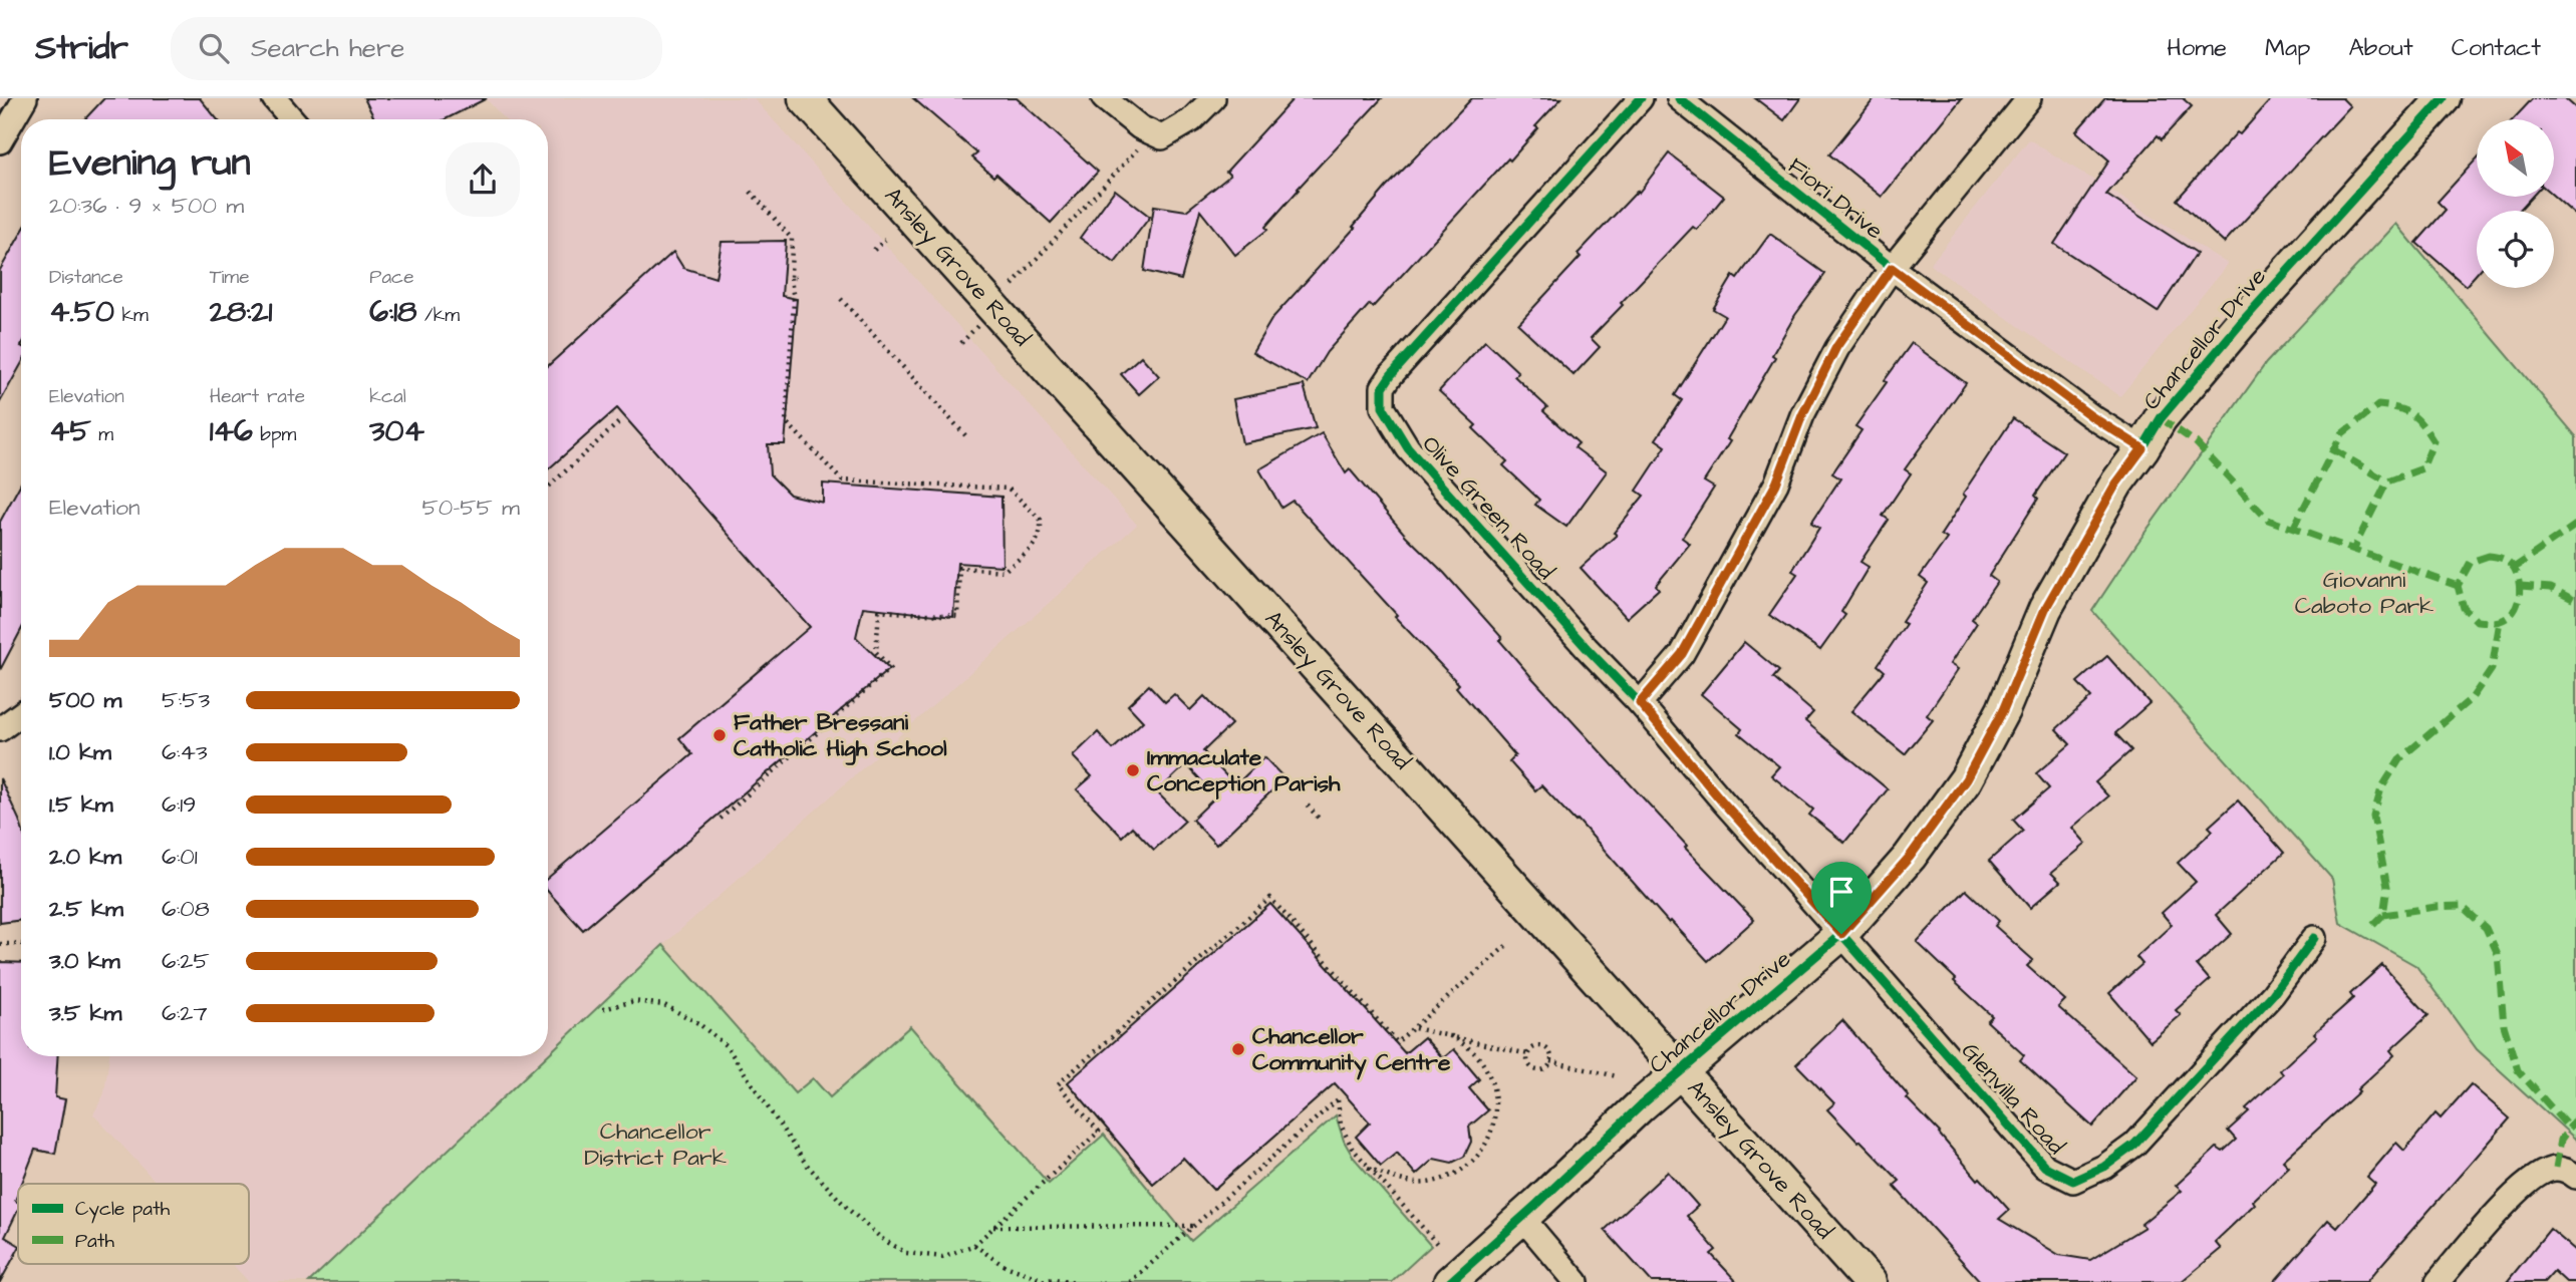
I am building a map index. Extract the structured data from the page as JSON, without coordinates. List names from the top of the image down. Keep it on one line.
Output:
{"streets":{"street":["Fiori Drive","Ansley Grove Road","Chancellor Drive","Olive Green Road","Glenvilla Road"]},"crossings":[["Fiori Drive","Chancellor Drive"],["Ansley Grove Road","Chancellor Drive"],["Chancellor Drive","Olive Green Road"],["Chancellor Drive","Glenvilla Road"],["Olive Green Road","Glenvilla Road"]],"parks":["Giovanni Caboto Park","Chancellor District Park"],"places":["Father Bressani Catholic High School","Immaculate Conception Parish","Chancellor Community Centre"],"legend":["Cycle path","Path"],"north":"top left","page":{"header":"Stridr","search":"Search here","nav":["Home","Map","About","Contact"],"heading":["Evening run","20:36 · 9 × 500 m"],"stats":[["Distance","4.50 km"],["Time","28:21"],["Pace","6:18 /km"],["Elevation","45 m"],["Heart rate","146 bpm"],["kcal","304"]],"chart":["Elevation","50–55 m"],"list":[{"name":"500 m","note":"5:53"},{"name":"1.0 km","note":"6:43"},{"name":"1.5 km","note":"6:19"},{"name":"2.0 km","note":"6:01"},{"name":"2.5 km","note":"6:08"},{"name":"3.0 km","note":"6:25"},{"name":"3.5 km","note":"6:27"}]}}
